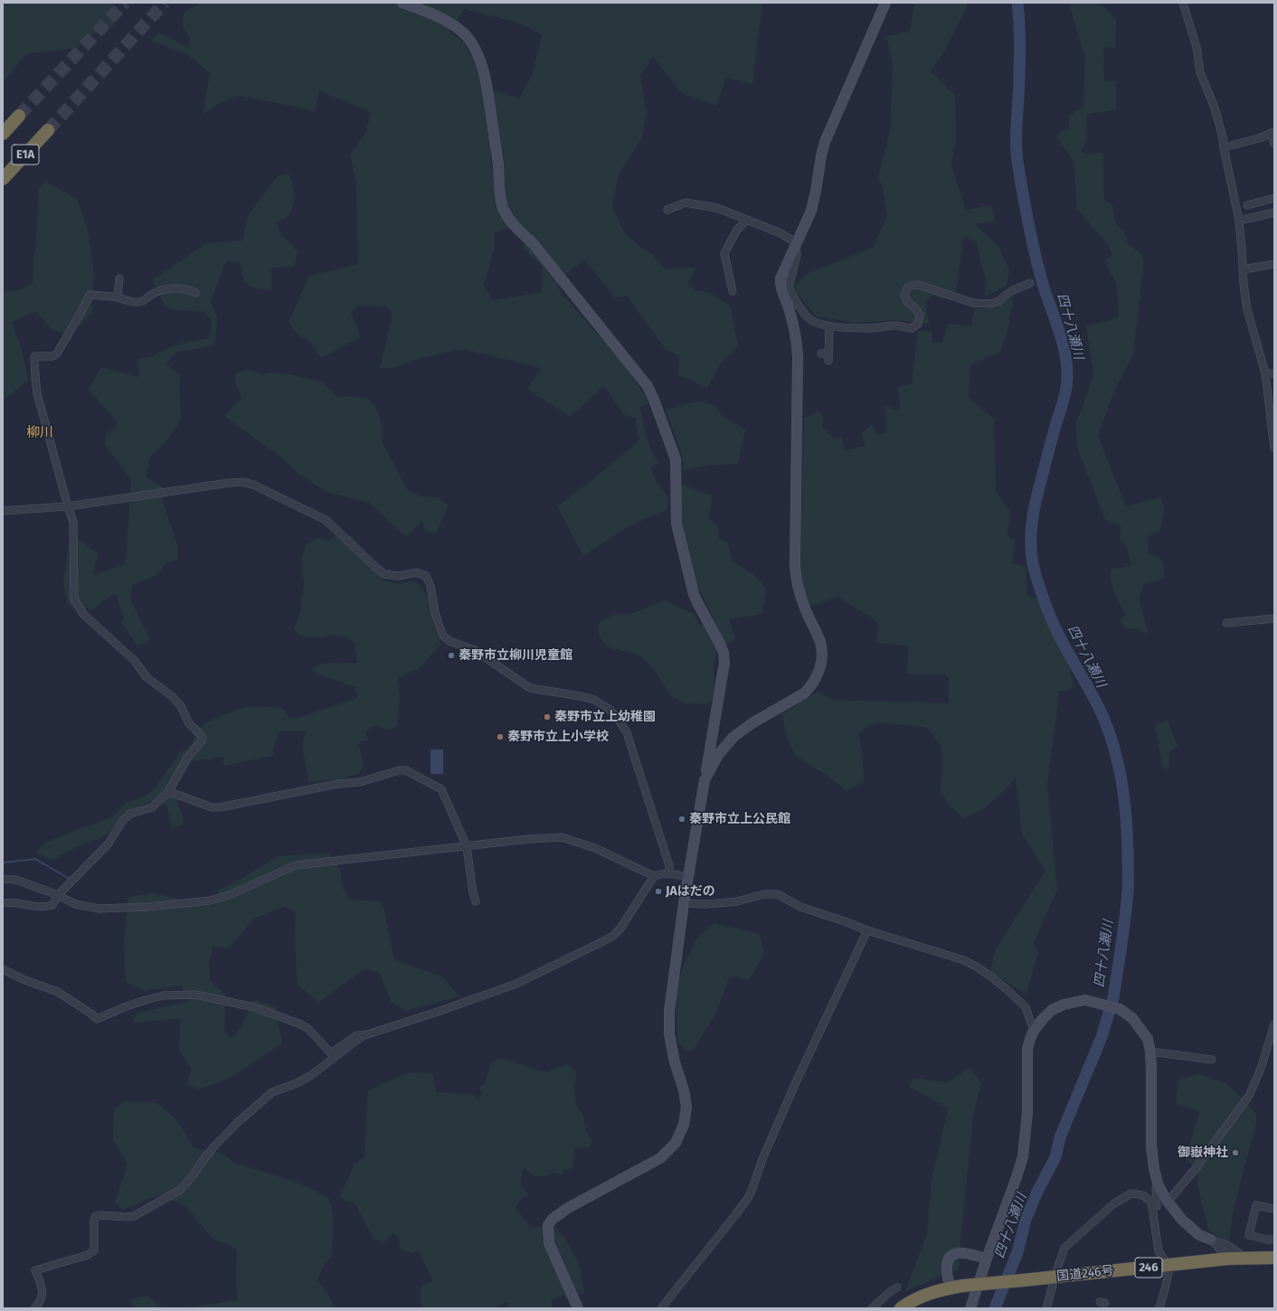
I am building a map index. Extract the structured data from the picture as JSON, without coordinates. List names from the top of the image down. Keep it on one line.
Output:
{"streets":{"highway":["E1A","246","国道246号"]},"districts":["柳川"],"water":["四十八瀬川"],"places":["秦野市立柳川児童館","秦野市立上幼稚園","秦野市立上小学校","秦野市立上公民館","JAはだの","御嶽神社"]}
